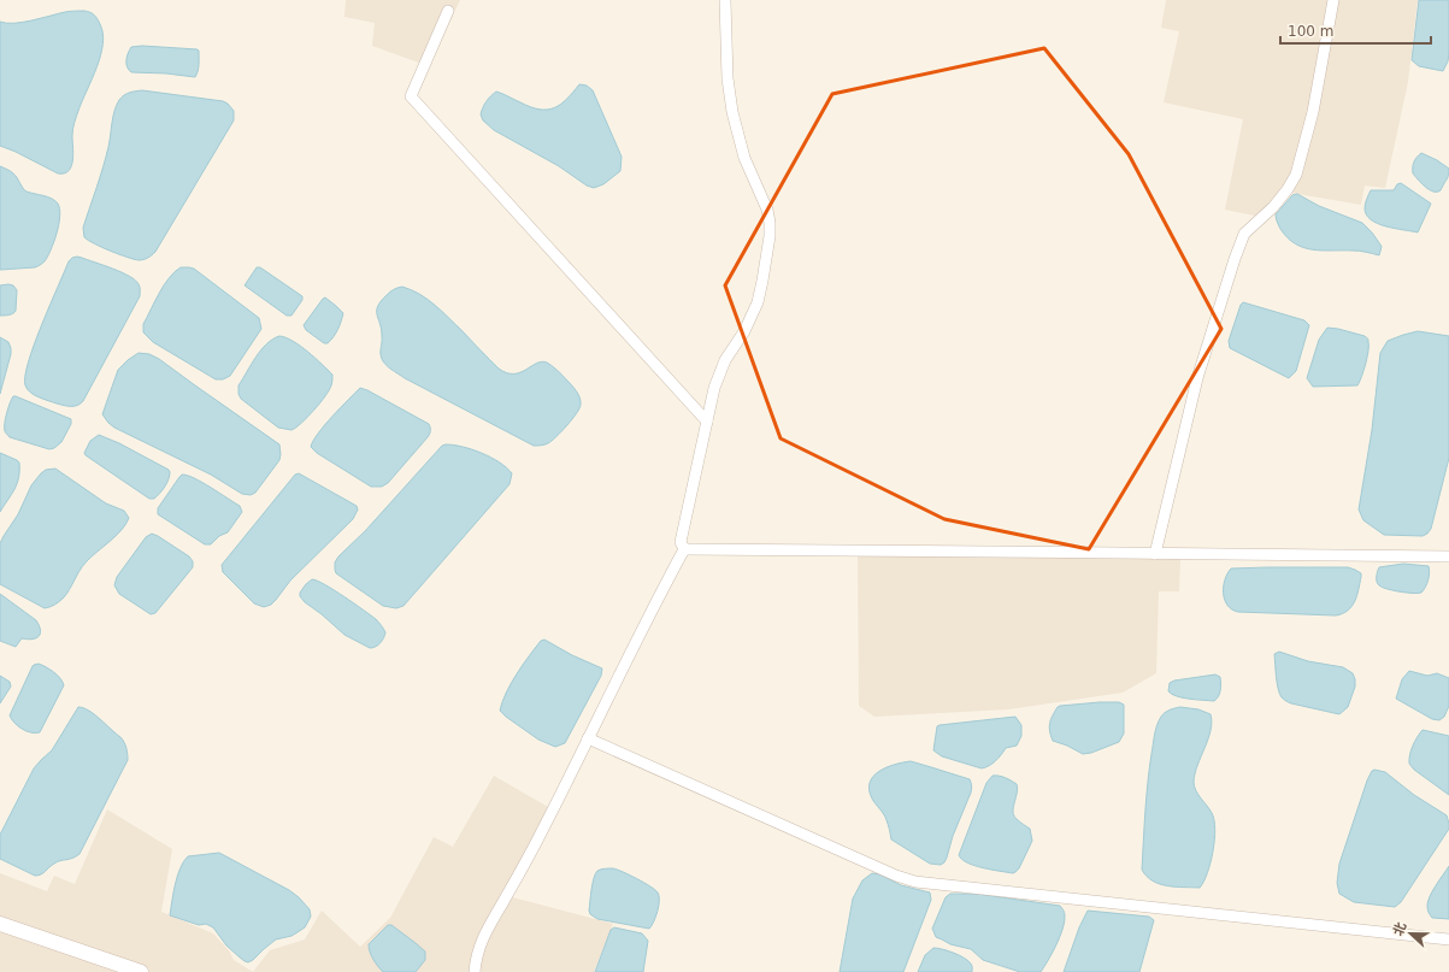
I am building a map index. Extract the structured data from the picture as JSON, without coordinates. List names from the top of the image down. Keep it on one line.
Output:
{"scale_bar":"100 m","north":"left"}
